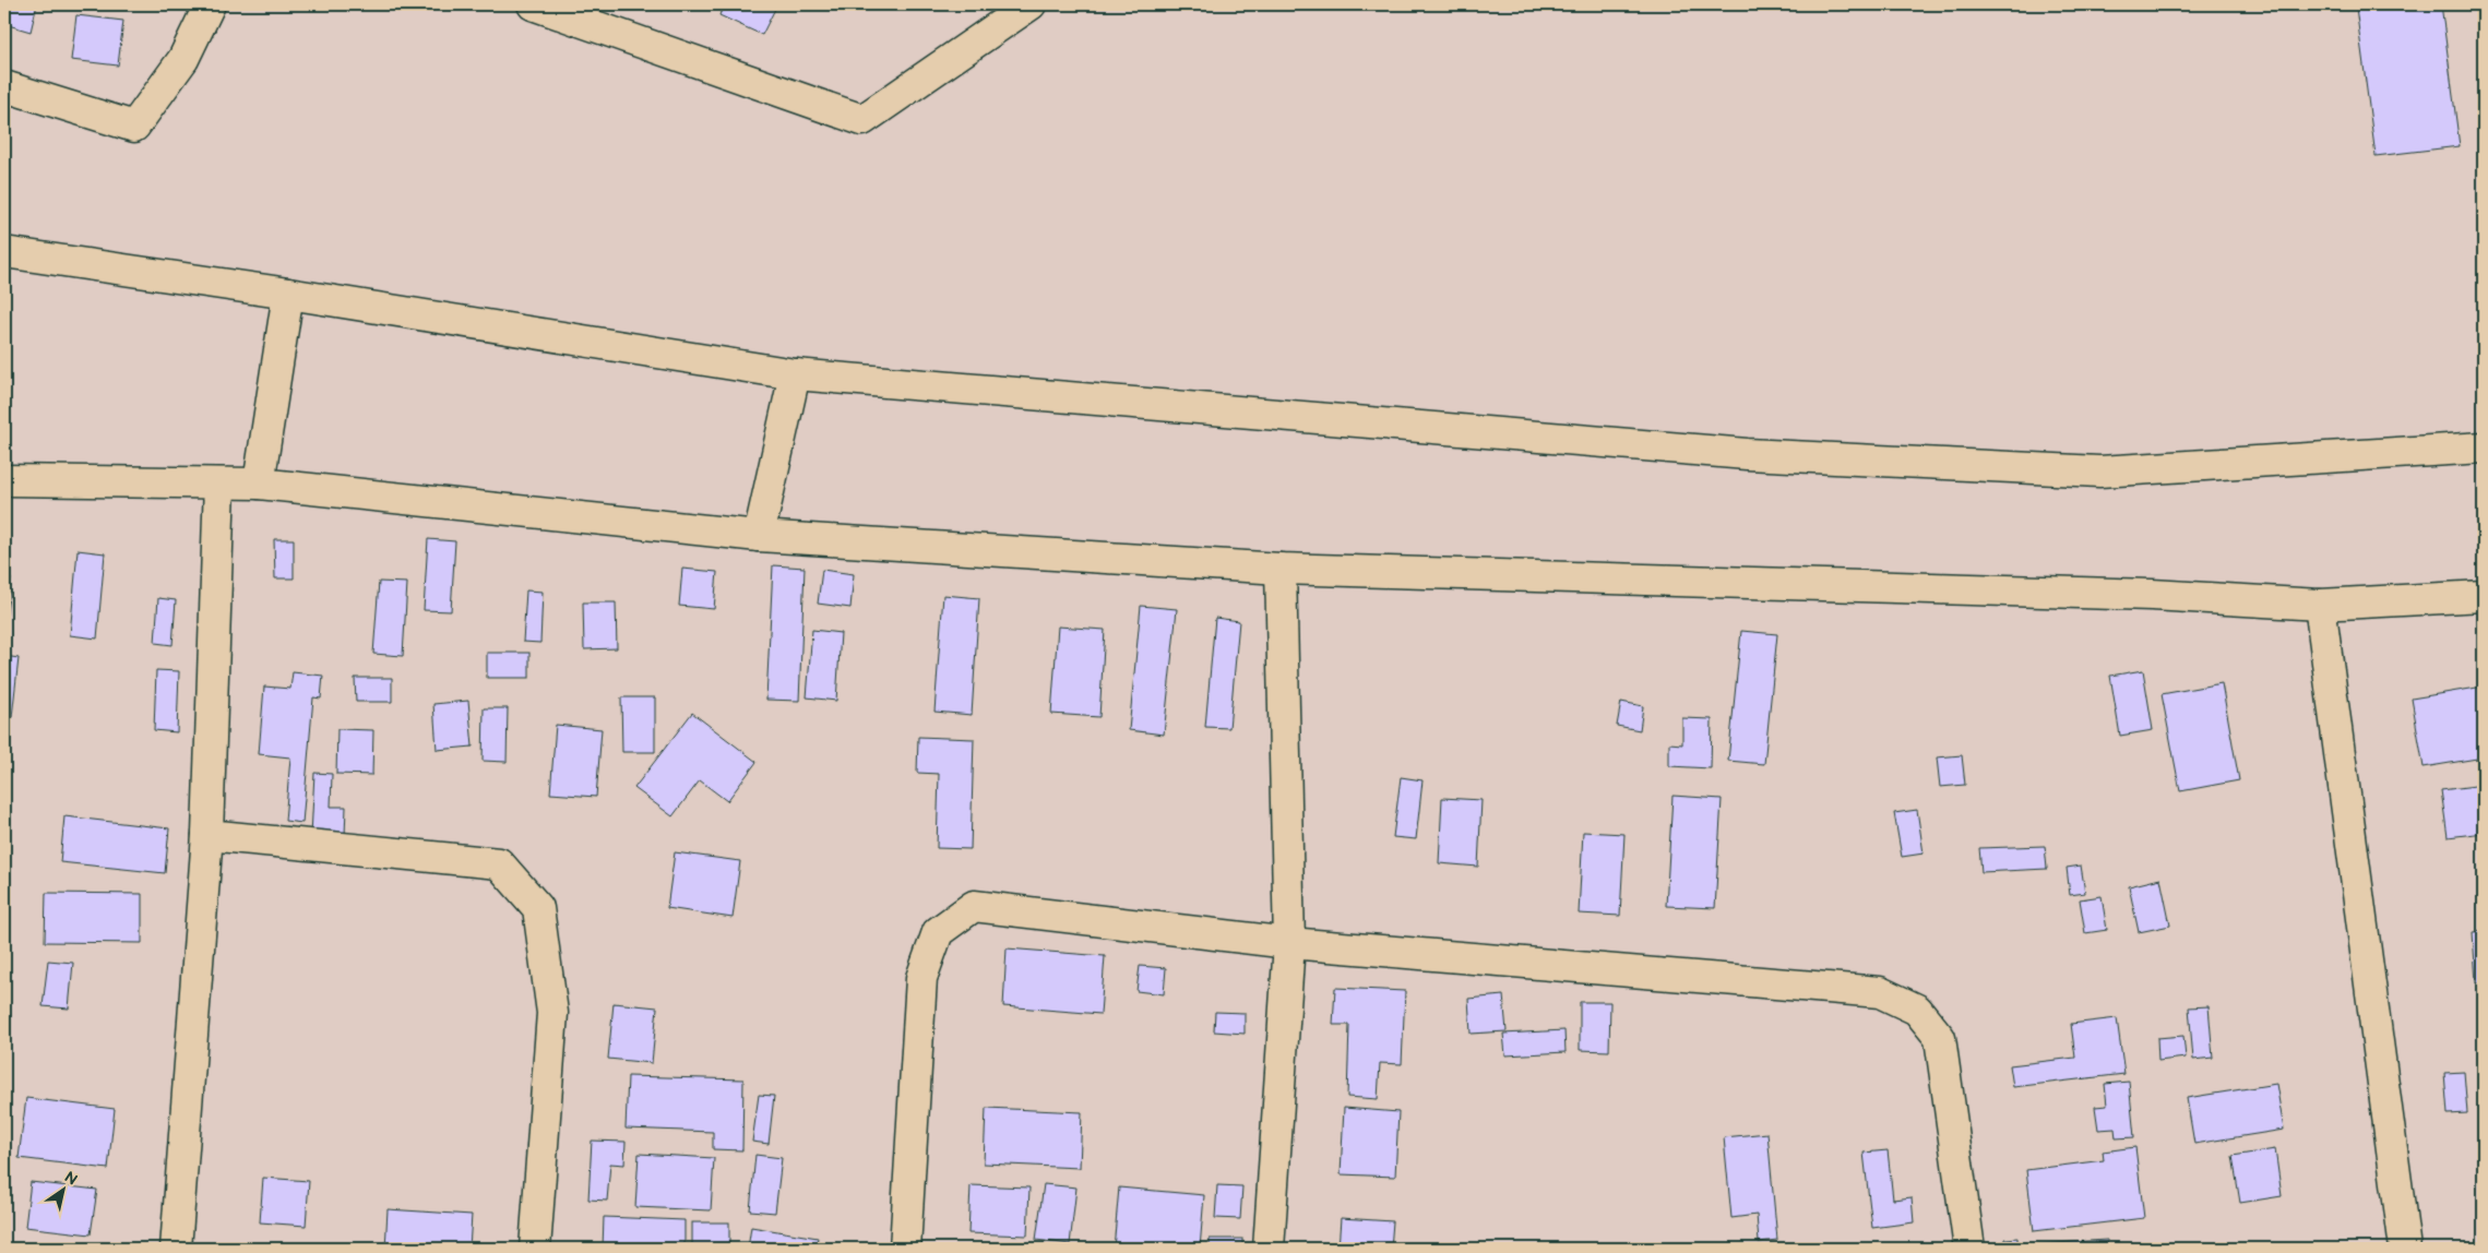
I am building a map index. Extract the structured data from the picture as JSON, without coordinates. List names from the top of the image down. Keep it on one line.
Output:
{"north":"top right"}
